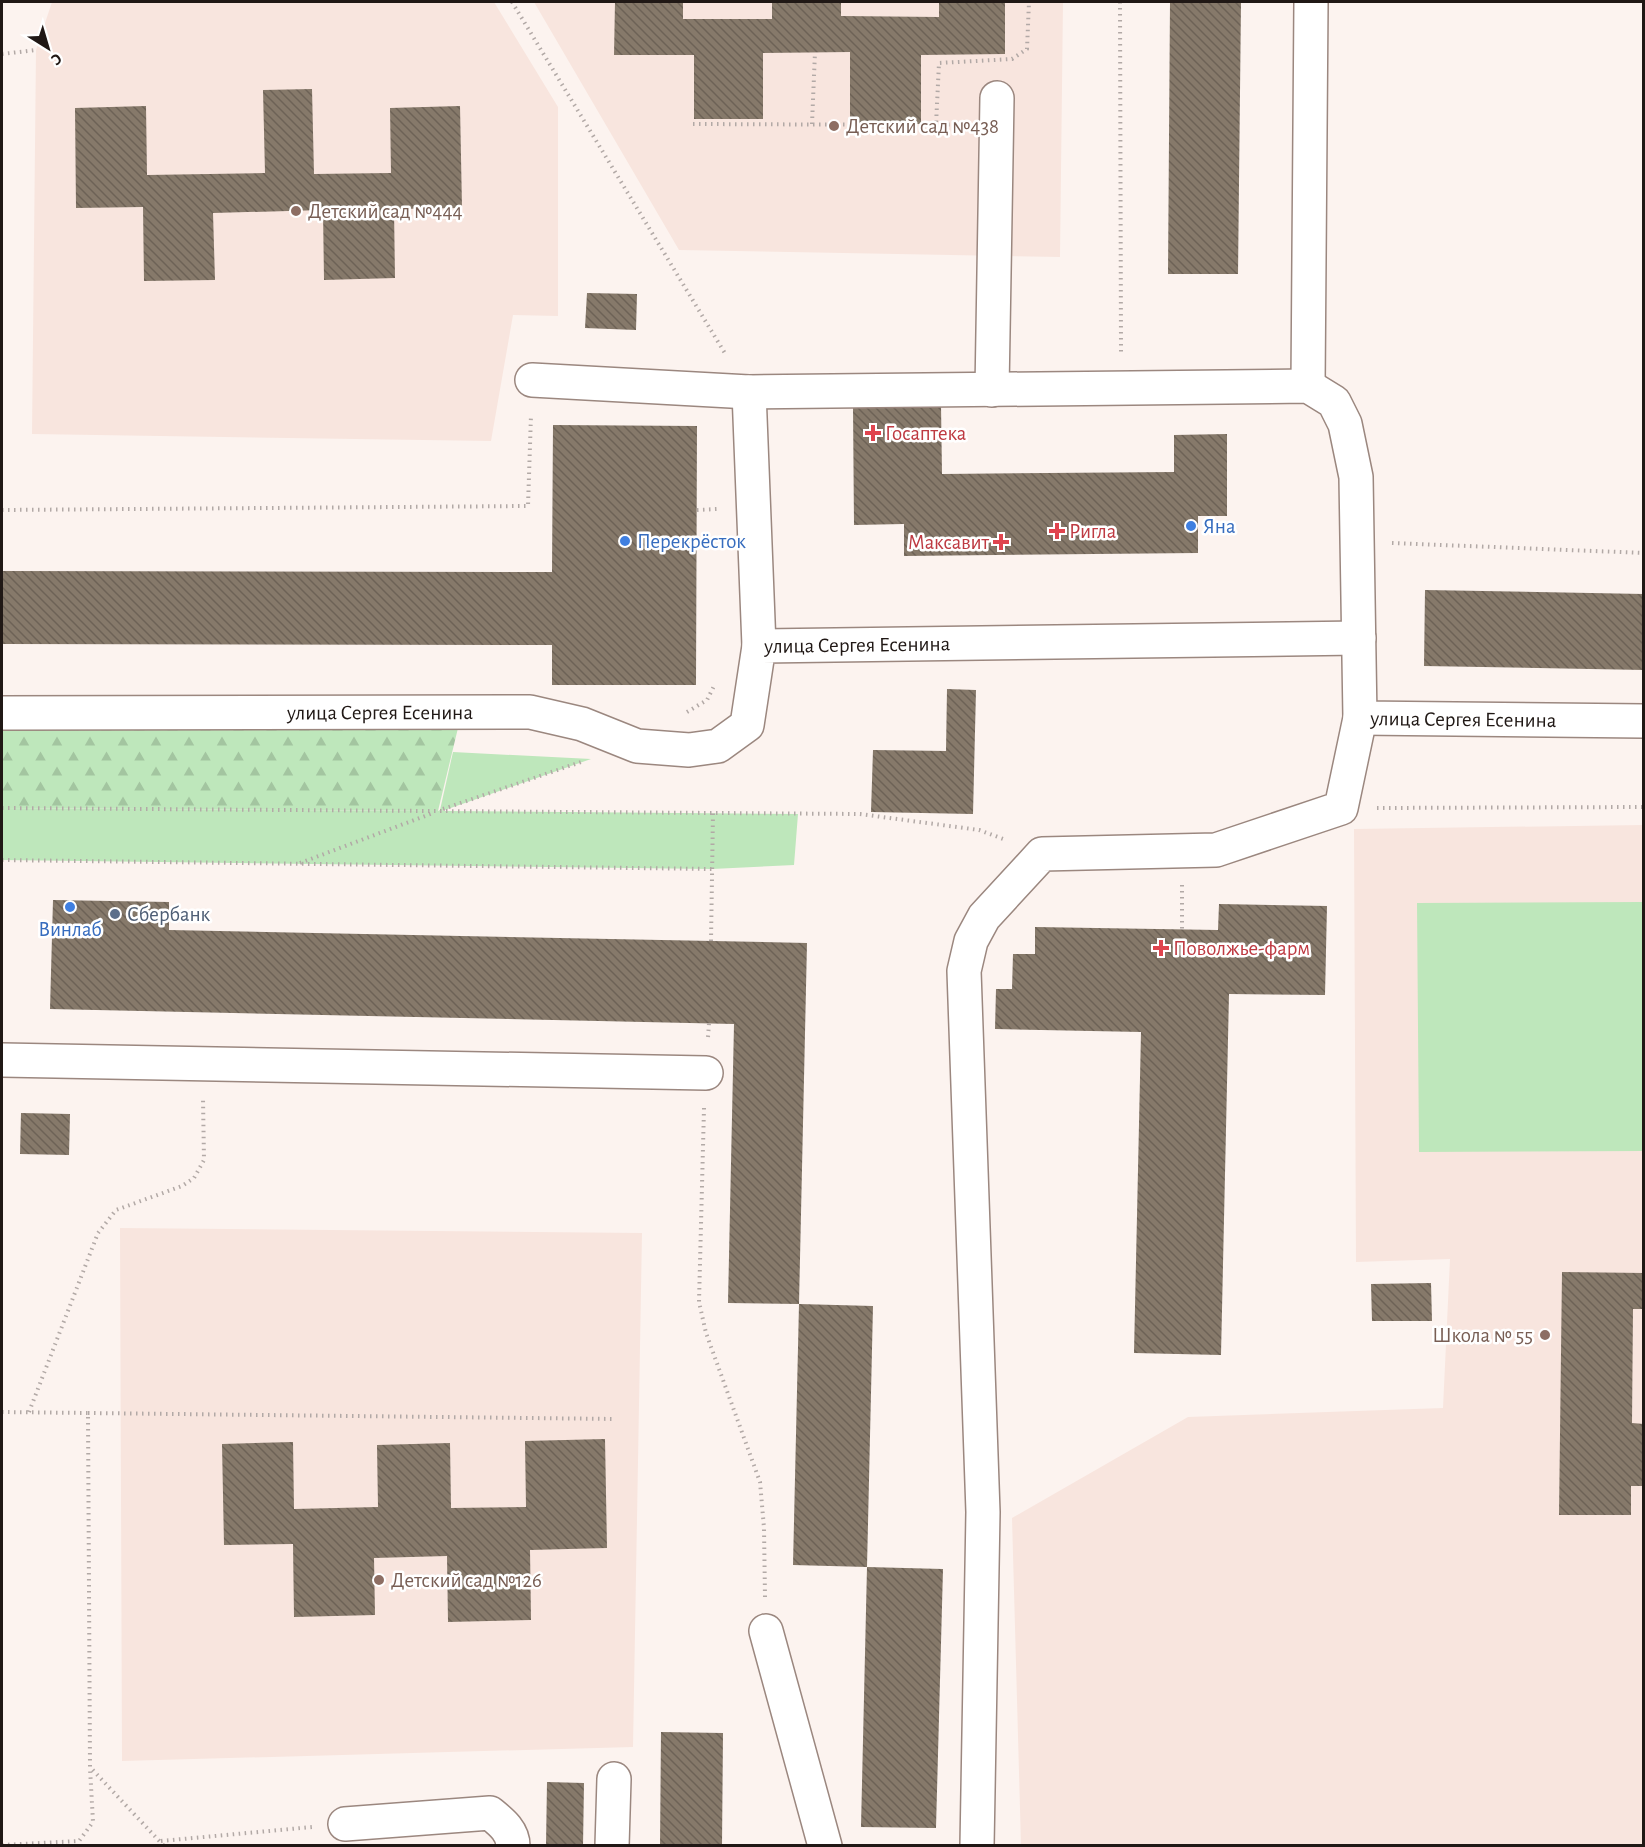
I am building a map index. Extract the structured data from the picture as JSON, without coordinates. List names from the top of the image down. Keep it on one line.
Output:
{"streets":{"lane":["улица Сергея Есенина"]},"places":{"other":["Детский сад №438","Детский сад №444","Яна","Перекрёсток","Винлаб","Сбербанк","Школа № 55","Детский сад №126"],"health":["Госаптека","Ригла","Максавит","Поволжье-фарм"]},"north":"bottom right"}
